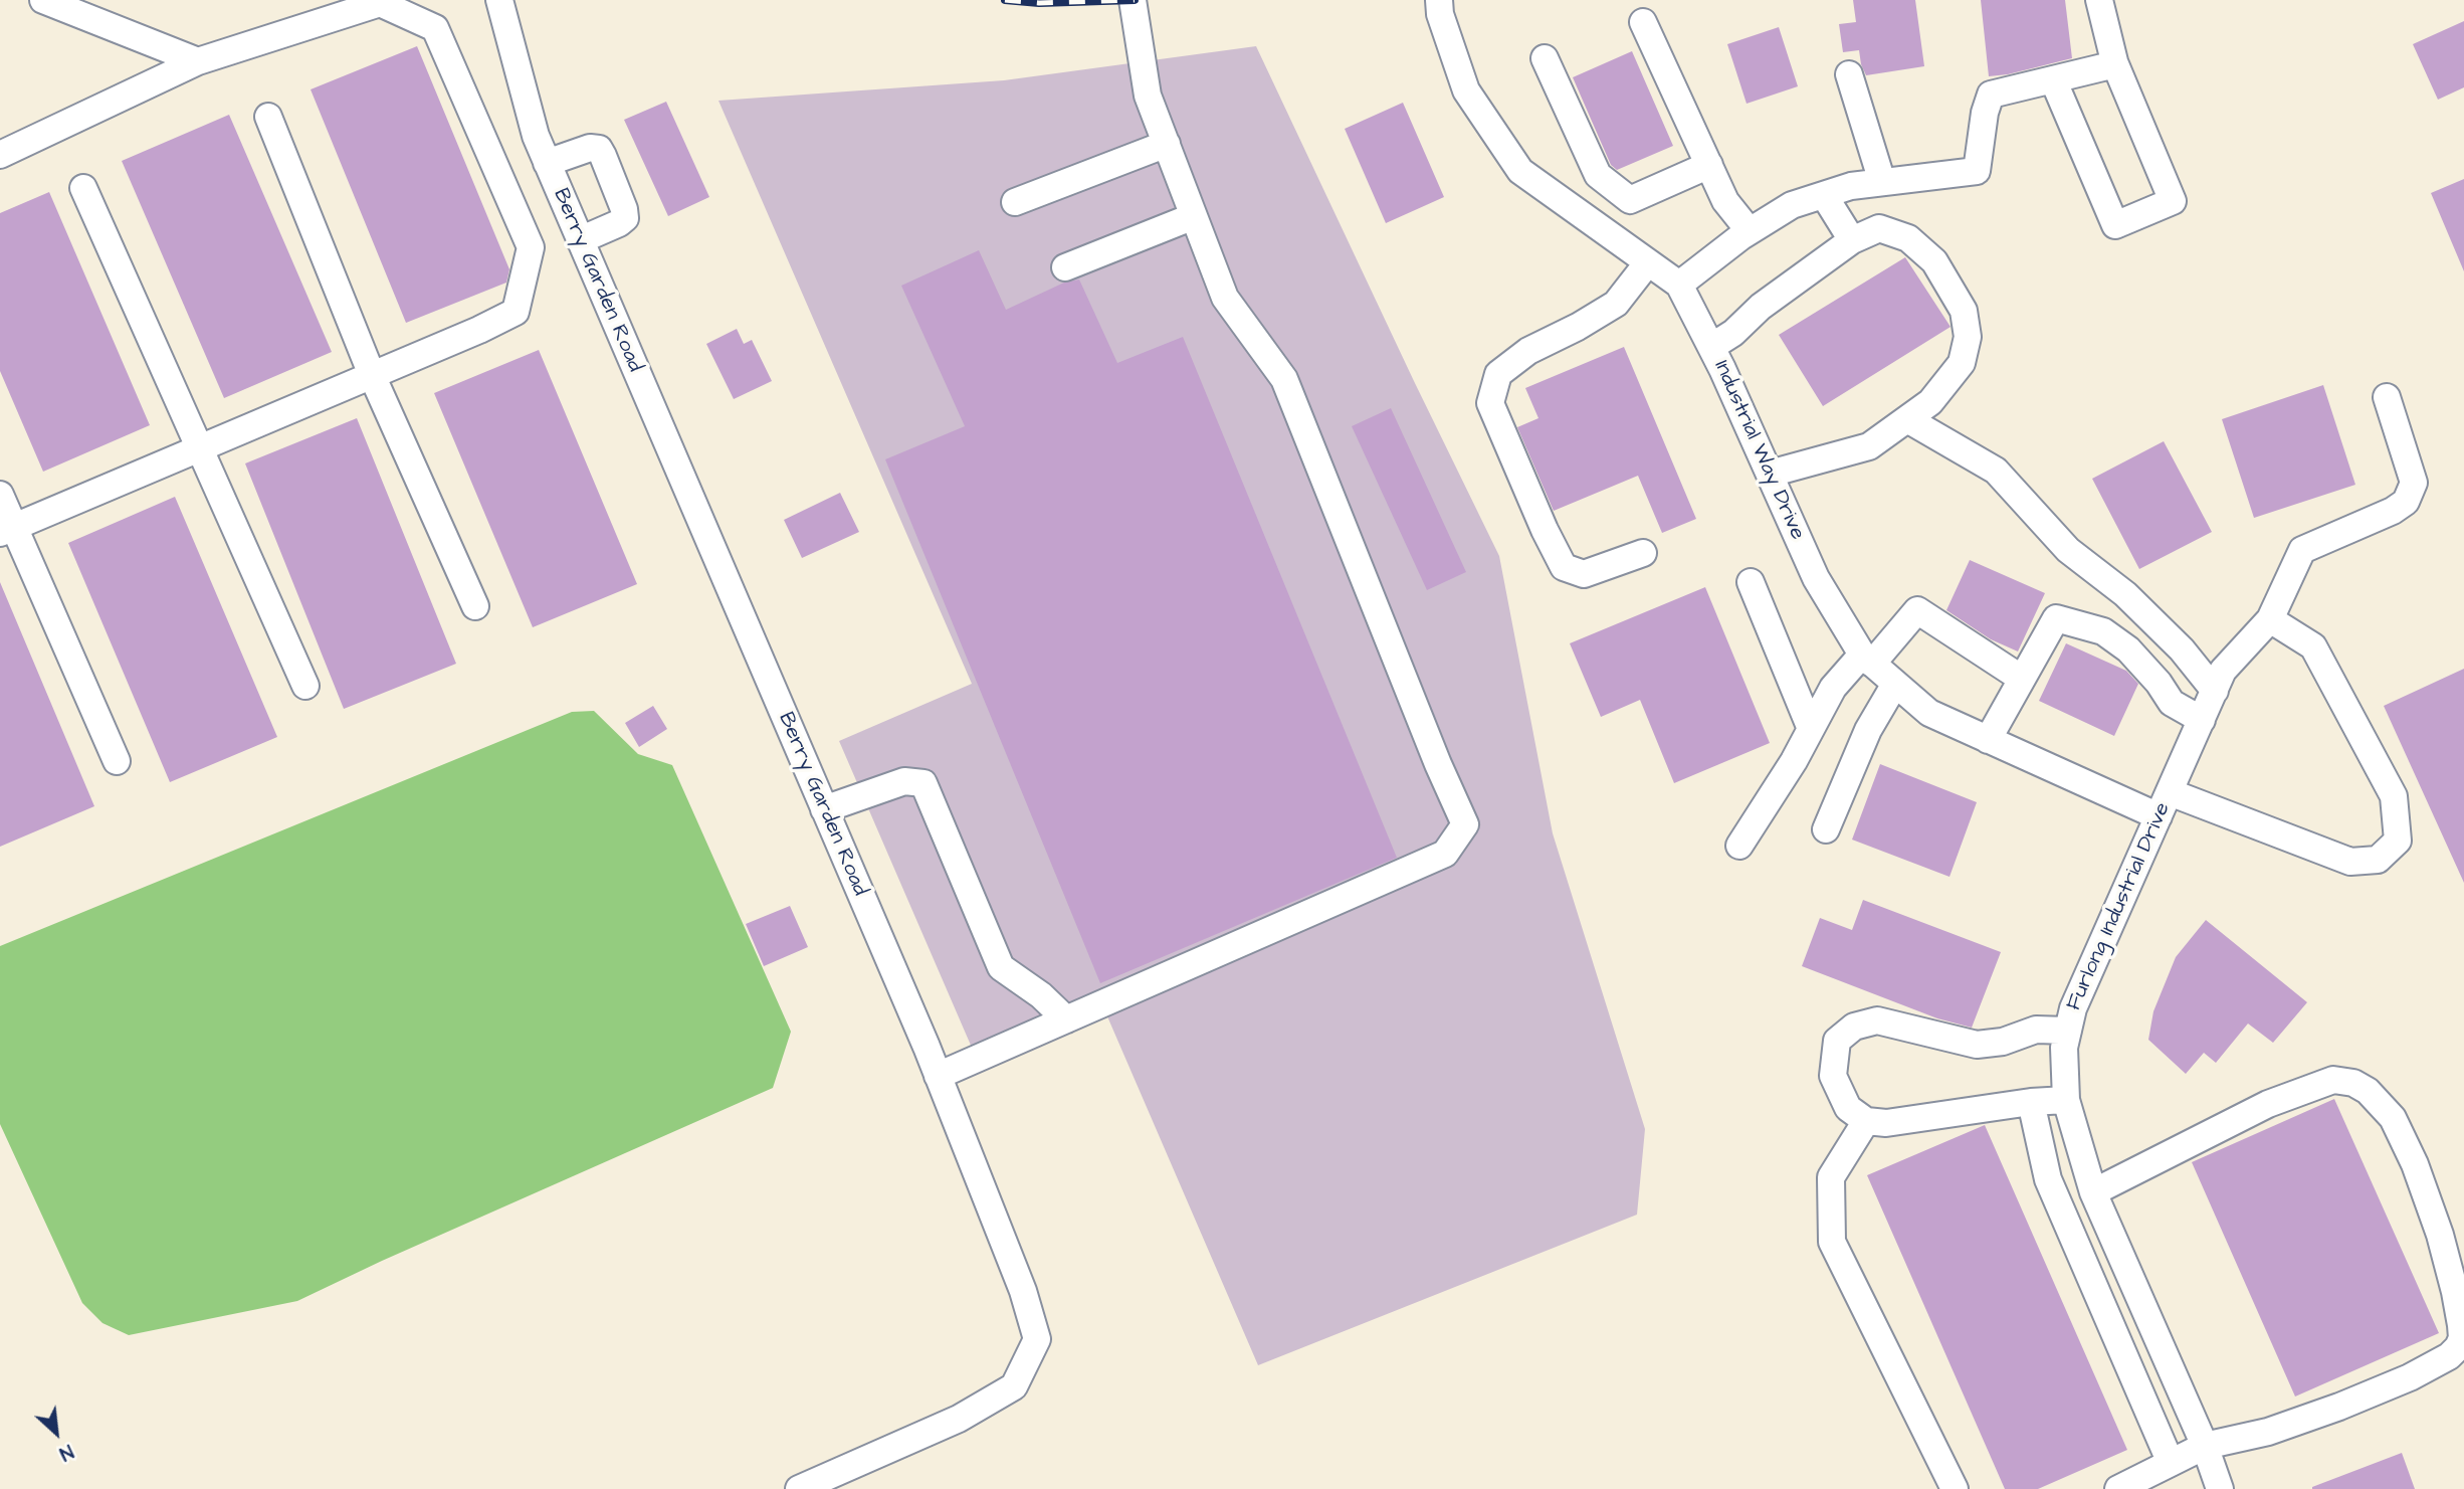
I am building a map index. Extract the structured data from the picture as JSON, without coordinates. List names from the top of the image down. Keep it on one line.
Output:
{"streets":{"street":["Berry Garden Road","Industrial Way Drive","Furlong Industrial Drive"]},"crossings":[["Industrial Way Drive","Furlong Industrial Drive"]],"north":"bottom right"}
